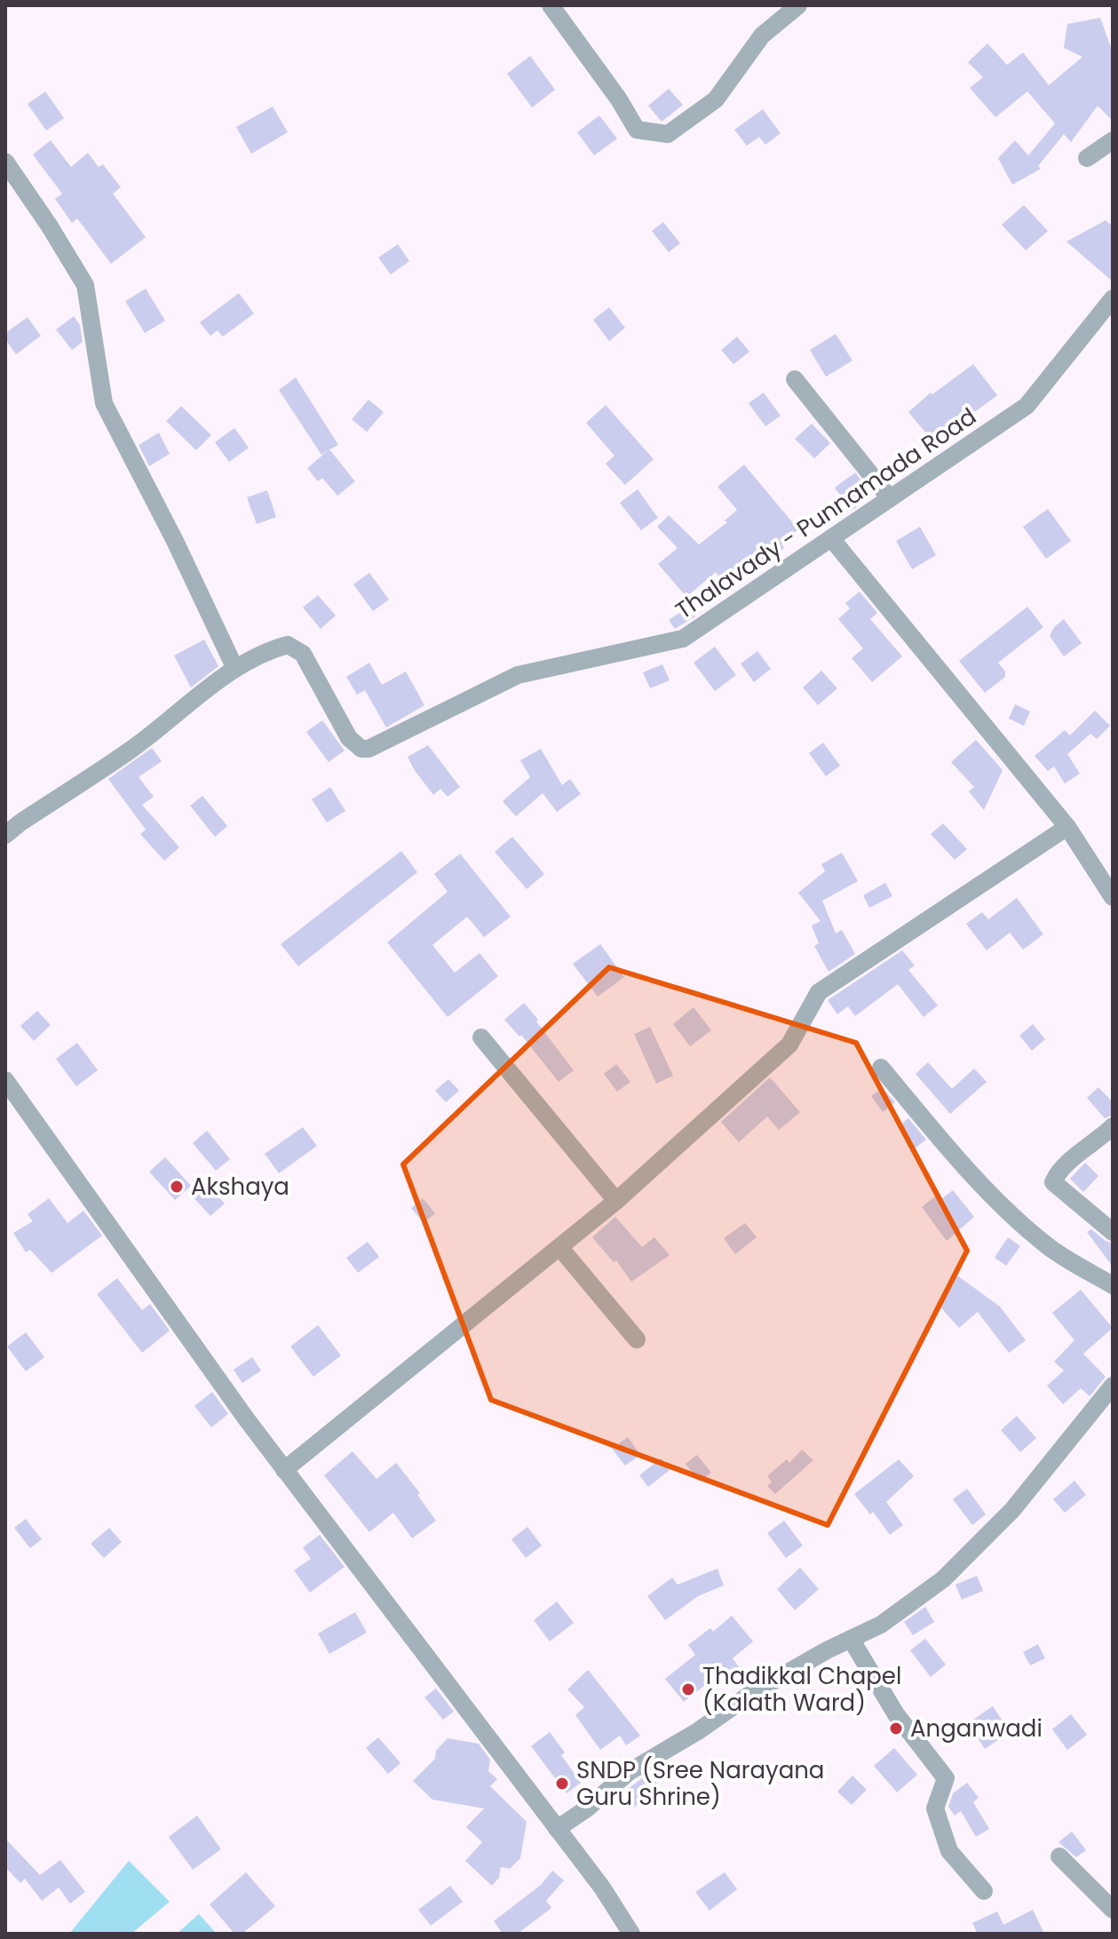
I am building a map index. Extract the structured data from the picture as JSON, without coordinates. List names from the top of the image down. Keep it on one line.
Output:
{"streets":{"street":["Thalavady - Punnamada Road"]},"places":["Akshaya","Thadikkal Chapel (Kalath Ward)","Anganwadi","SNDP (Sree Narayana Guru Shrine)"]}
